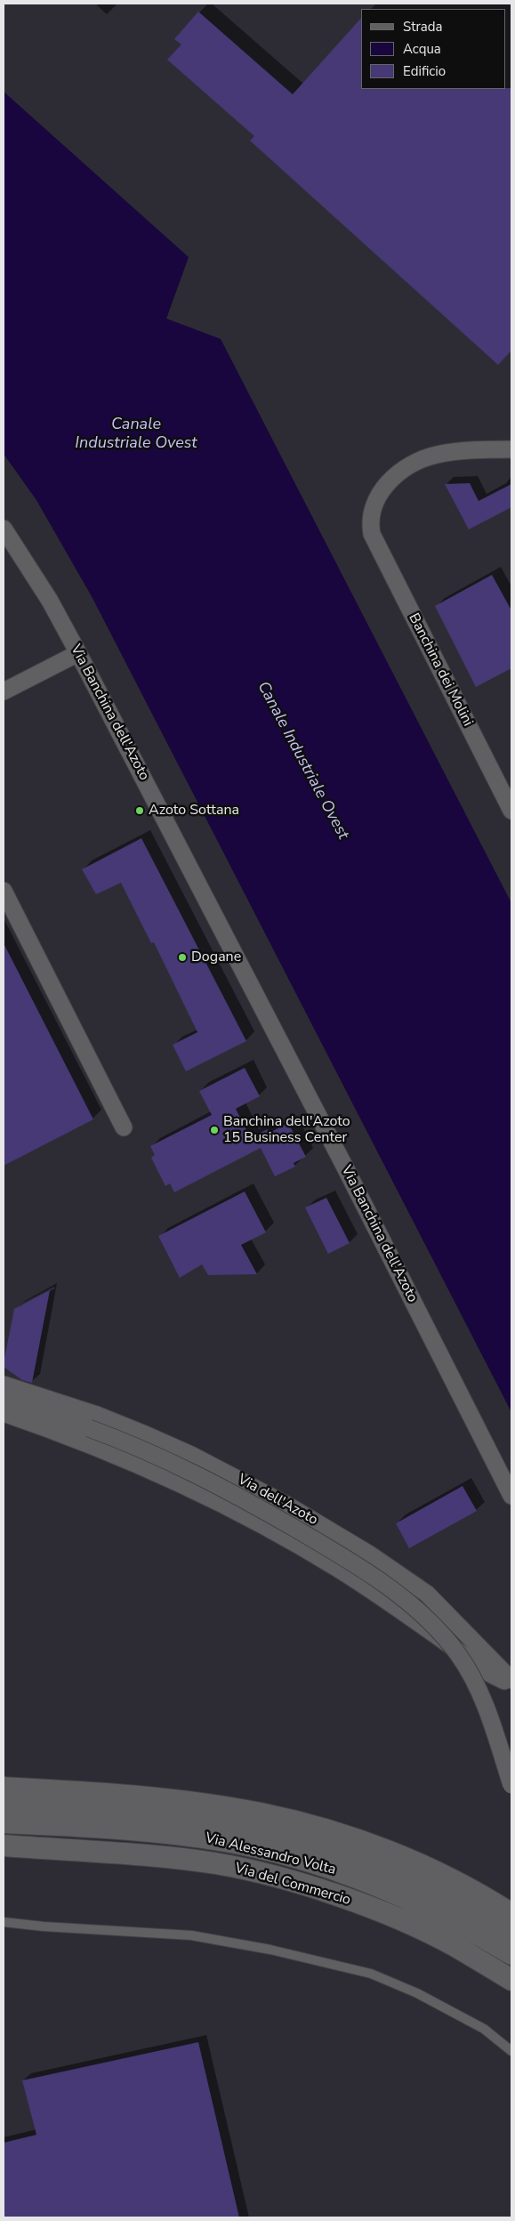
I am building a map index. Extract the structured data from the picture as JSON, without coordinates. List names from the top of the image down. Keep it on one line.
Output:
{"streets":{"street":["Banchina dei Molini","Via Banchina dell'Azoto","Via dell'Azoto","Via Alessandro Volta","Via del Commercio"]},"water":["Canale Industriale Ovest"],"places":["Azoto Sottana","Dogane","Banchina dell'Azoto 15 Business Center"],"legend":["Strada","Acqua","Edificio"]}
